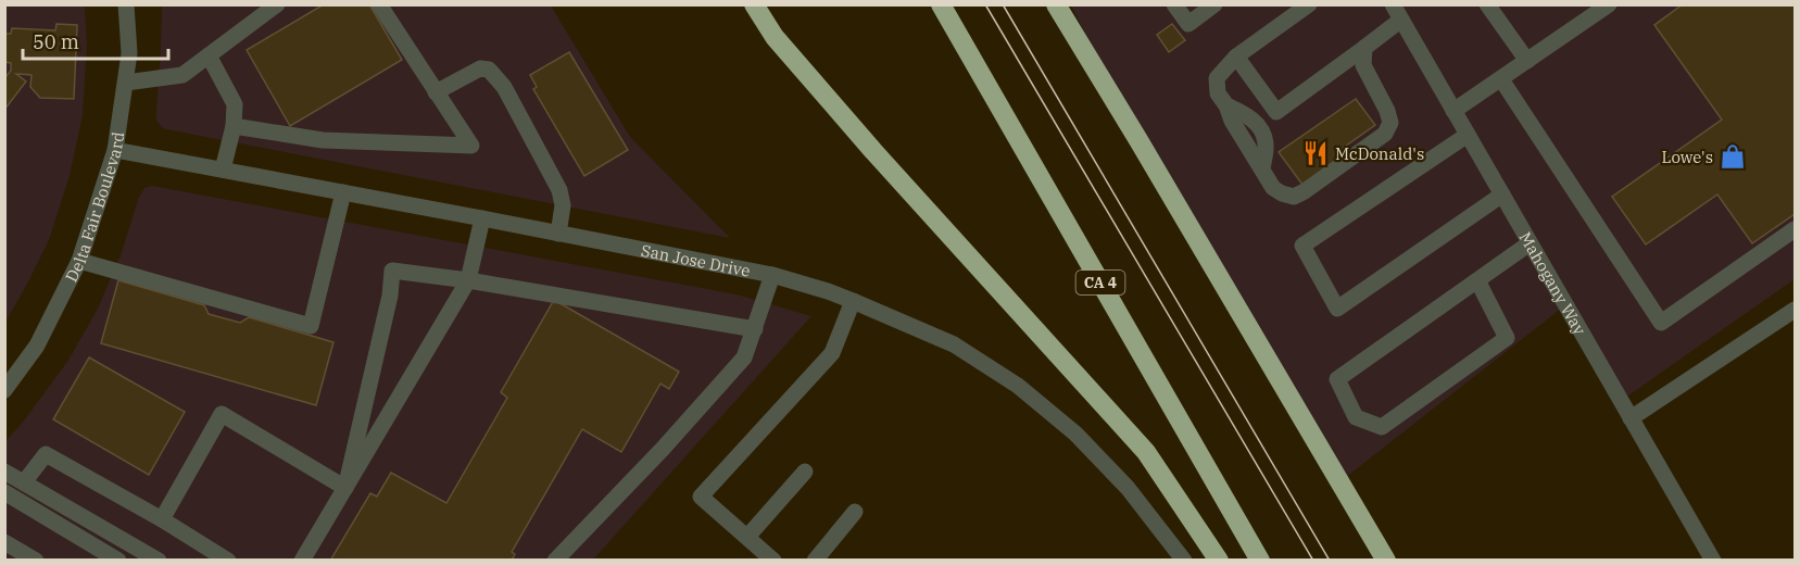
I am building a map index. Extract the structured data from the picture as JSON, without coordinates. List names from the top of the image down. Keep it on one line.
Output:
{"streets":{"highway":["CA 4"],"street":["Delta Fair Boulevard","San Jose Drive","Mahogany Way"]},"crossings":[["Delta Fair Boulevard","San Jose Drive"]],"places":{"restaurant":["McDonald's"],"shop":["Lowe's"]},"scale_bar":"50 m"}
